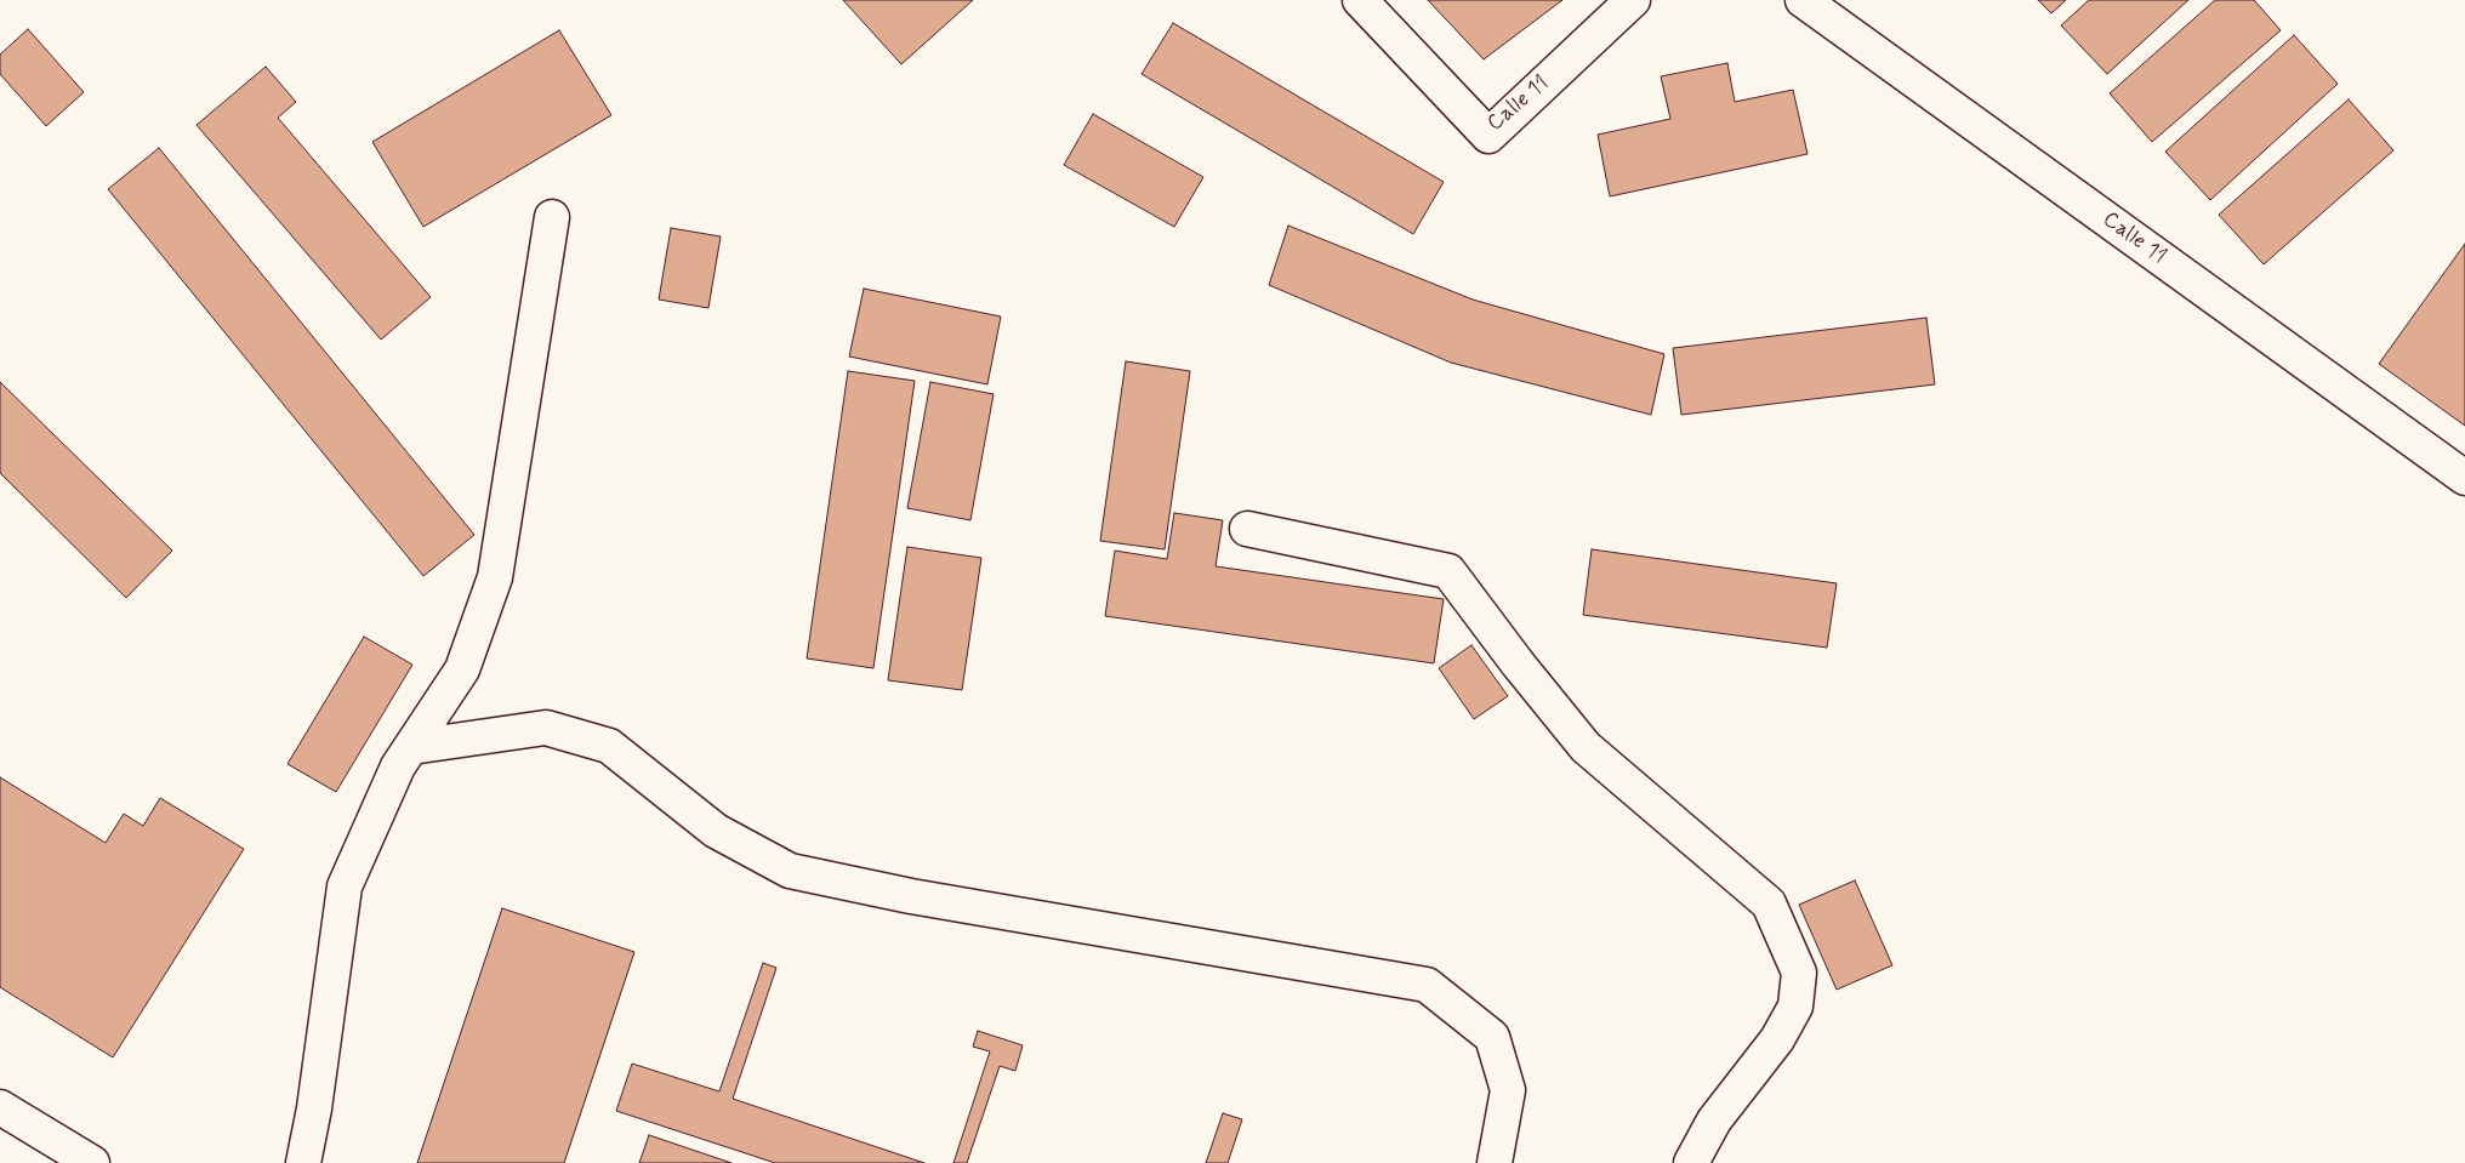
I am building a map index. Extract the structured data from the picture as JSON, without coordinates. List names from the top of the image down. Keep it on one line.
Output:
{"streets":{"street":["Calle 11"]}}
